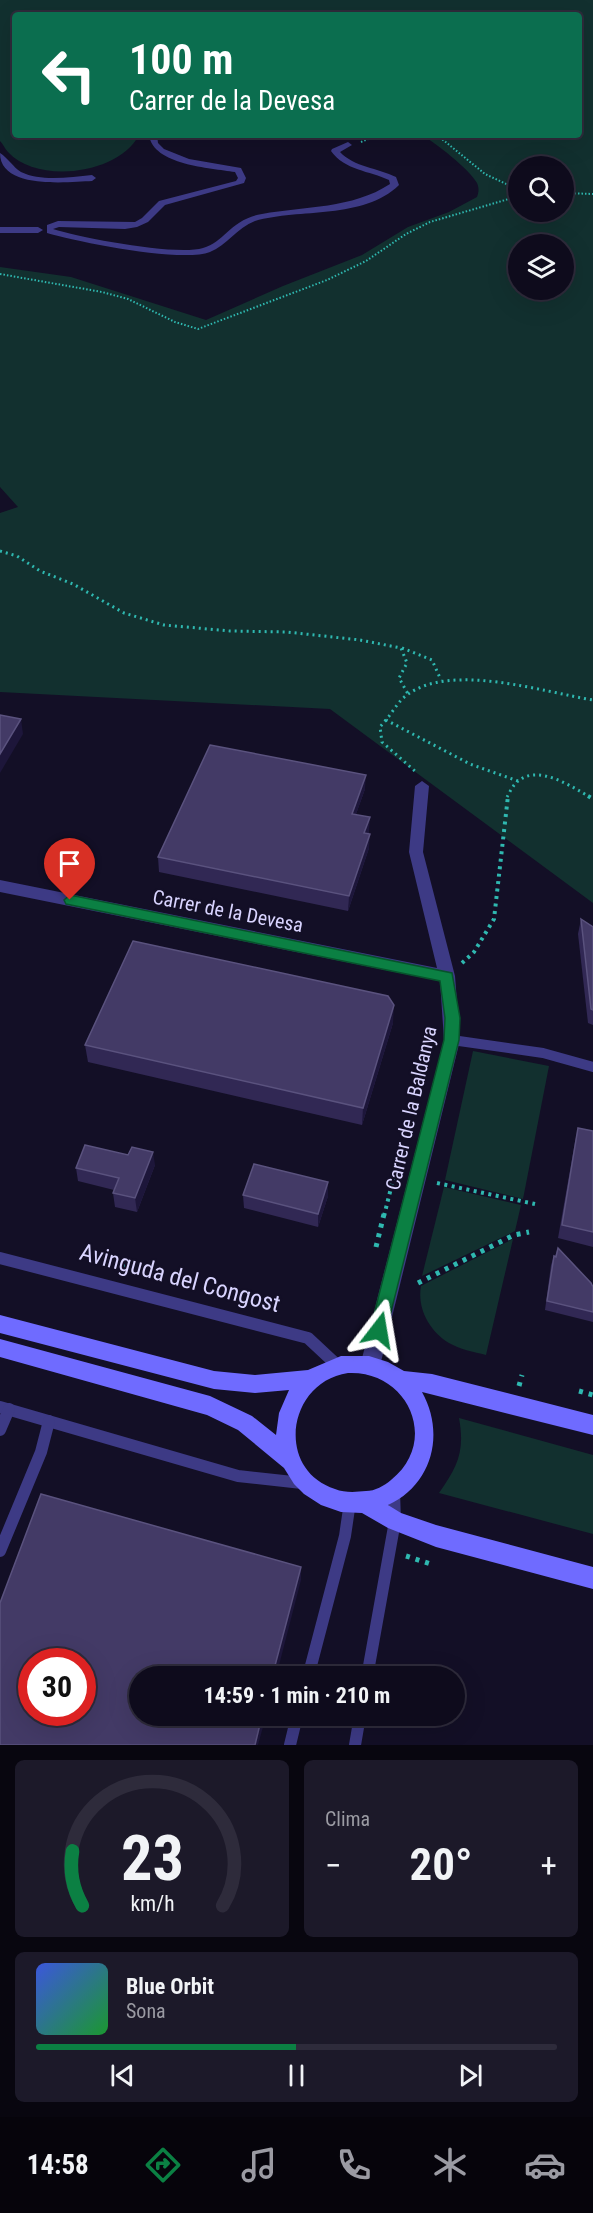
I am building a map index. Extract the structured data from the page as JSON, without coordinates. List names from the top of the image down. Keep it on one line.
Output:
{"streets":{"street":["Carrer de la Devesa","Carrer de la Baldanya"],"lane":["Avinguda del Congost"]},"crossings":[["Carrer de la Devesa","Carrer de la Baldanya"],["Carrer de la Baldanya","Avinguda del Congost"]],"page":{"turn":["100 m","Carrer de la Devesa"],"limit":"30","trip":"14:59 · 1 min · 210 m","tile":"Clima","heat":["−","20°","+"],"song":["Blue Orbit","Sona"],"tabs":"14:58","gauge":["23","km/h"]}}
